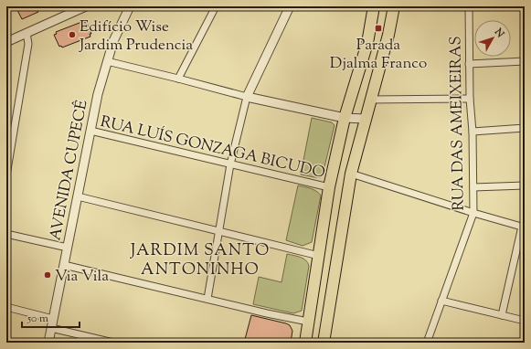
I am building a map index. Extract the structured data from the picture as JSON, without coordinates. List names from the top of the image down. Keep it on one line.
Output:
{"streets":{"street":["RUA DAS AMEIXEIRAS","RUA LUÍS GONZAGA BICUDO","AVENIDA CUPECÊ"]},"crossings":[["RUA LUÍS GONZAGA BICUDO","AVENIDA CUPECÊ"]],"districts":["JARDIM SANTO ANTONINHO"],"places":{"transit":["Parada Djalma Franco"],"other":["Edifício Wise Jardim Prudencia","Via Vila"]},"scale_bar":"50 m","north":"top right"}
